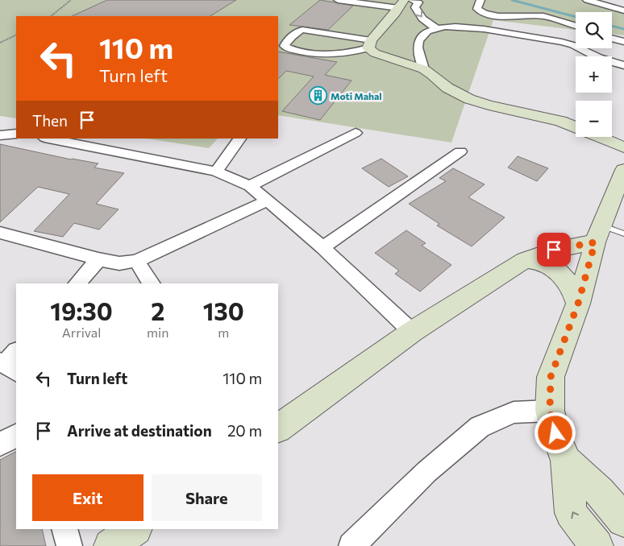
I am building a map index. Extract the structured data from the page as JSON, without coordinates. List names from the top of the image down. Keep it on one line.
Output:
{"places":{"building":["Moti Mahal"]},"page":{"map_buttons":["+","−"],"turn":["110 m","Turn left"],"then":"Then","eta":["19:30","Arrival","2","min","130","m"],"list":[{"name":"Turn left","value":"110 m"},{"name":"Arrive at destination","value":"20 m"}],"buttons":["Exit","Share"]}}
